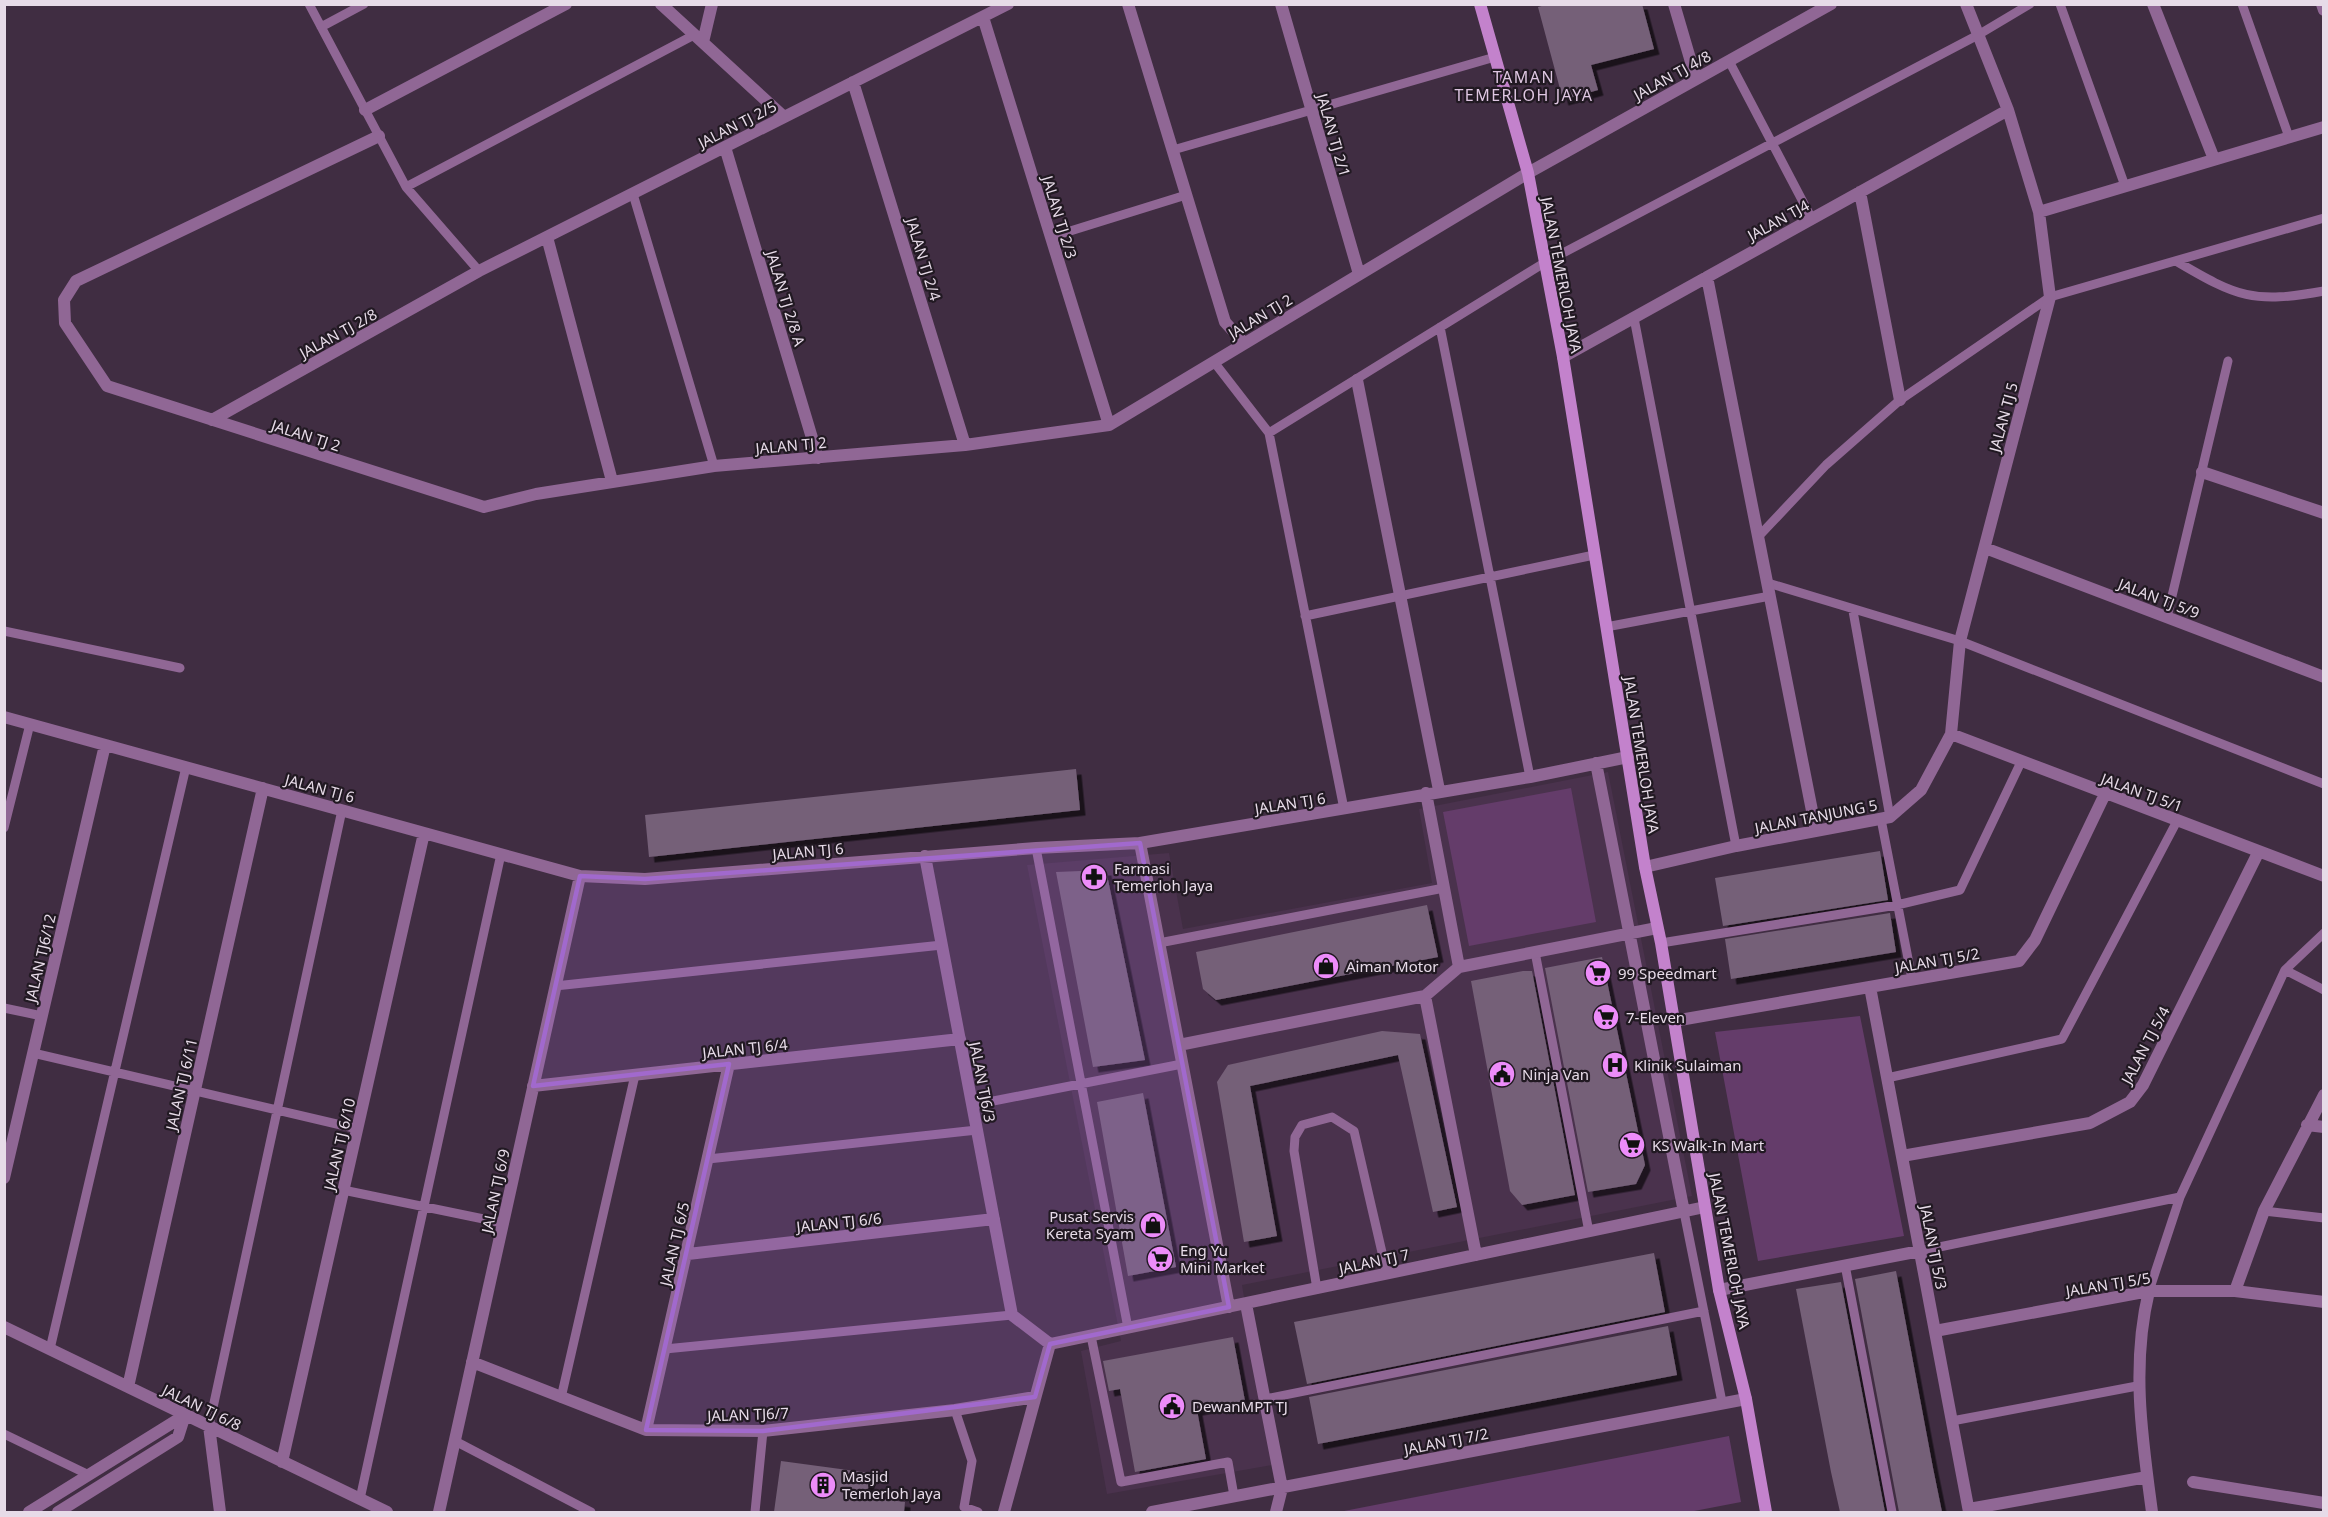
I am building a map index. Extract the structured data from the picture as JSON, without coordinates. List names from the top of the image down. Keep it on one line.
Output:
{"streets":{"street":["JALAN TJ 4/8","JALAN TJ 2/5","JALAN TJ 2/1","JALAN TJ 2/3","JALAN TJ4","JALAN TJ 2/4","JALAN TEMERLOH JAYA","JALAN TJ 2/8 A","JALAN TJ 2","JALAN TJ 2/8","JALAN TJ 5","JALAN TJ 5/9","JALAN TJ 6","JALAN TJ 5/1","JALAN TANJUNG 5","JALAN TJ6/12","JALAN TJ 5/2","JALAN TJ 5/4","JALAN TJ 6/4","JALAN TJ6/3","JALAN TJ 6/11","JALAN TJ 6/10","JALAN TJ 6/9","JALAN TJ 6/6","JALAN TJ 6/5","JALAN TJ 5/3","JALAN TJ 7","JALAN TJ 5/5","JALAN TJ 6/8","JALAN TJ6/7","JALAN TJ 7/2"]},"crossings":[["JALAN TJ 4/8","JALAN TEMERLOH JAYA"],["JALAN TJ 4/8","JALAN TJ 2"],["JALAN TJ 2/5","JALAN TJ 2/3"],["JALAN TJ 2/5","JALAN TJ 2/4"],["JALAN TJ 2/5","JALAN TJ 2/8 A"],["JALAN TJ 2/5","JALAN TJ 2/8"],["JALAN TJ 2/1","JALAN TJ 2"],["JALAN TJ 2/3","JALAN TJ 2"],["JALAN TJ4","JALAN TEMERLOH JAYA"],["JALAN TJ4","JALAN TJ 5"],["JALAN TJ 2/4","JALAN TJ 2"],["JALAN TEMERLOH JAYA","JALAN TJ 2"],["JALAN TEMERLOH JAYA","JALAN TJ 6"],["JALAN TEMERLOH JAYA","JALAN TANJUNG 5"],["JALAN TEMERLOH JAYA","JALAN TJ 5/2"],["JALAN TEMERLOH JAYA","JALAN TJ 7"],["JALAN TEMERLOH JAYA","JALAN TJ 7/2"],["JALAN TJ 2/8 A","JALAN TJ 2"],["JALAN TJ 2","JALAN TJ 2/8"],["JALAN TJ 5","JALAN TJ 5/9"],["JALAN TJ 5","JALAN TJ 5/1"],["JALAN TJ 5","JALAN TANJUNG 5"],["JALAN TJ 6","JALAN TJ6/12"],["JALAN TJ 6","JALAN TJ6/3"],["JALAN TJ 6","JALAN TJ 6/11"],["JALAN TJ 6","JALAN TJ 6/10"],["JALAN TJ 6","JALAN TJ 6/9"],["JALAN TJ 5/1","JALAN TANJUNG 5"],["JALAN TJ 5/1","JALAN TJ 5/2"],["JALAN TJ 5/1","JALAN TJ 5/4"],["JALAN TJ 5/2","JALAN TJ 5/3"],["JALAN TJ 5/4","JALAN TJ 5/3"],["JALAN TJ 6/4","JALAN TJ6/3"],["JALAN TJ 6/4","JALAN TJ 6/9"],["JALAN TJ 6/4","JALAN TJ 6/5"],["JALAN TJ6/3","JALAN TJ 6/6"],["JALAN TJ 6/11","JALAN TJ 6/8"],["JALAN TJ 6/10","JALAN TJ 6/8"],["JALAN TJ 6/9","JALAN TJ6/7"],["JALAN TJ 6/6","JALAN TJ 6/5"],["JALAN TJ 6/5","JALAN TJ6/7"],["JALAN TJ 5/3","JALAN TJ 5/5"]],"districts":["TAMAN TEMERLOH JAYA"],"places":{"pharmacy":["Farmasi Temerloh Jaya"],"shop":["Aiman Motor","Pusat Servis Kereta Syam"],"supermarket":["99 Speedmart","7-Eleven","KS Walk-In Mart","Eng Yu Mini Market"],"hospital":["Klinik Sulaiman"],"public building":["Ninja Van","DewanMPT TJ"],"building":["Masjid Temerloh Jaya"]}}
